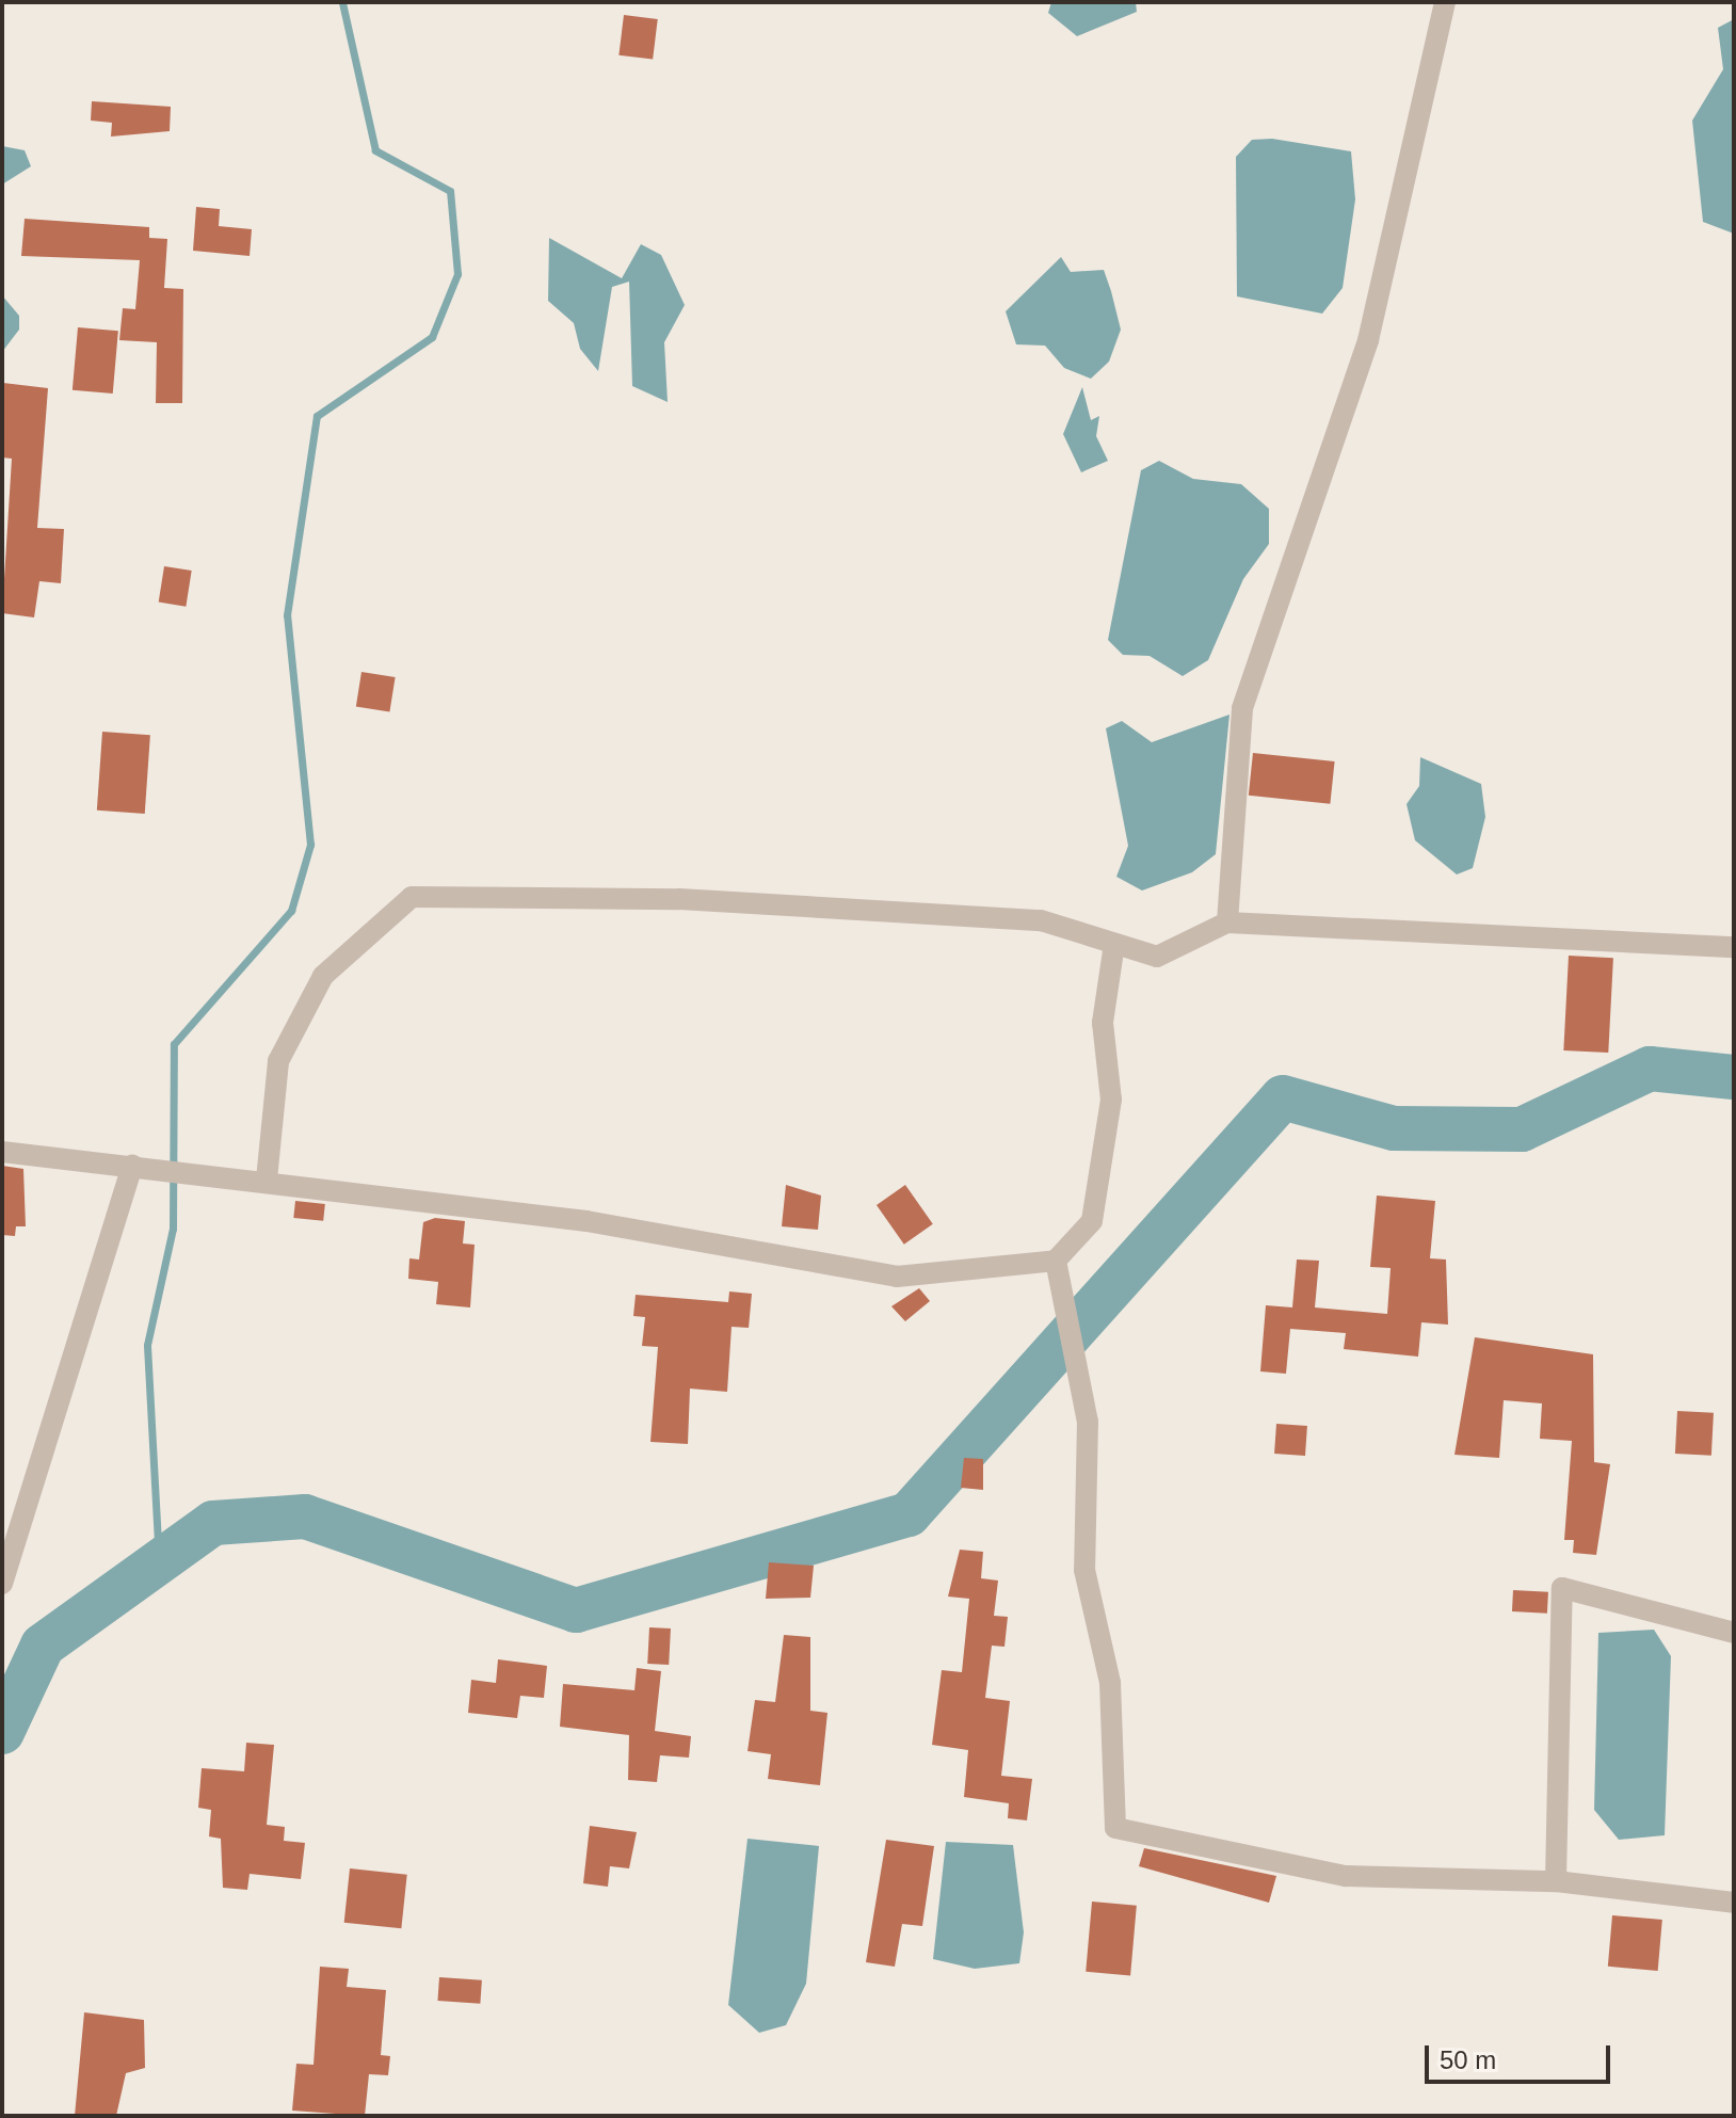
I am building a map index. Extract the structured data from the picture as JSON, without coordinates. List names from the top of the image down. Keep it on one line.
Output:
{"scale_bar":"50 m"}
